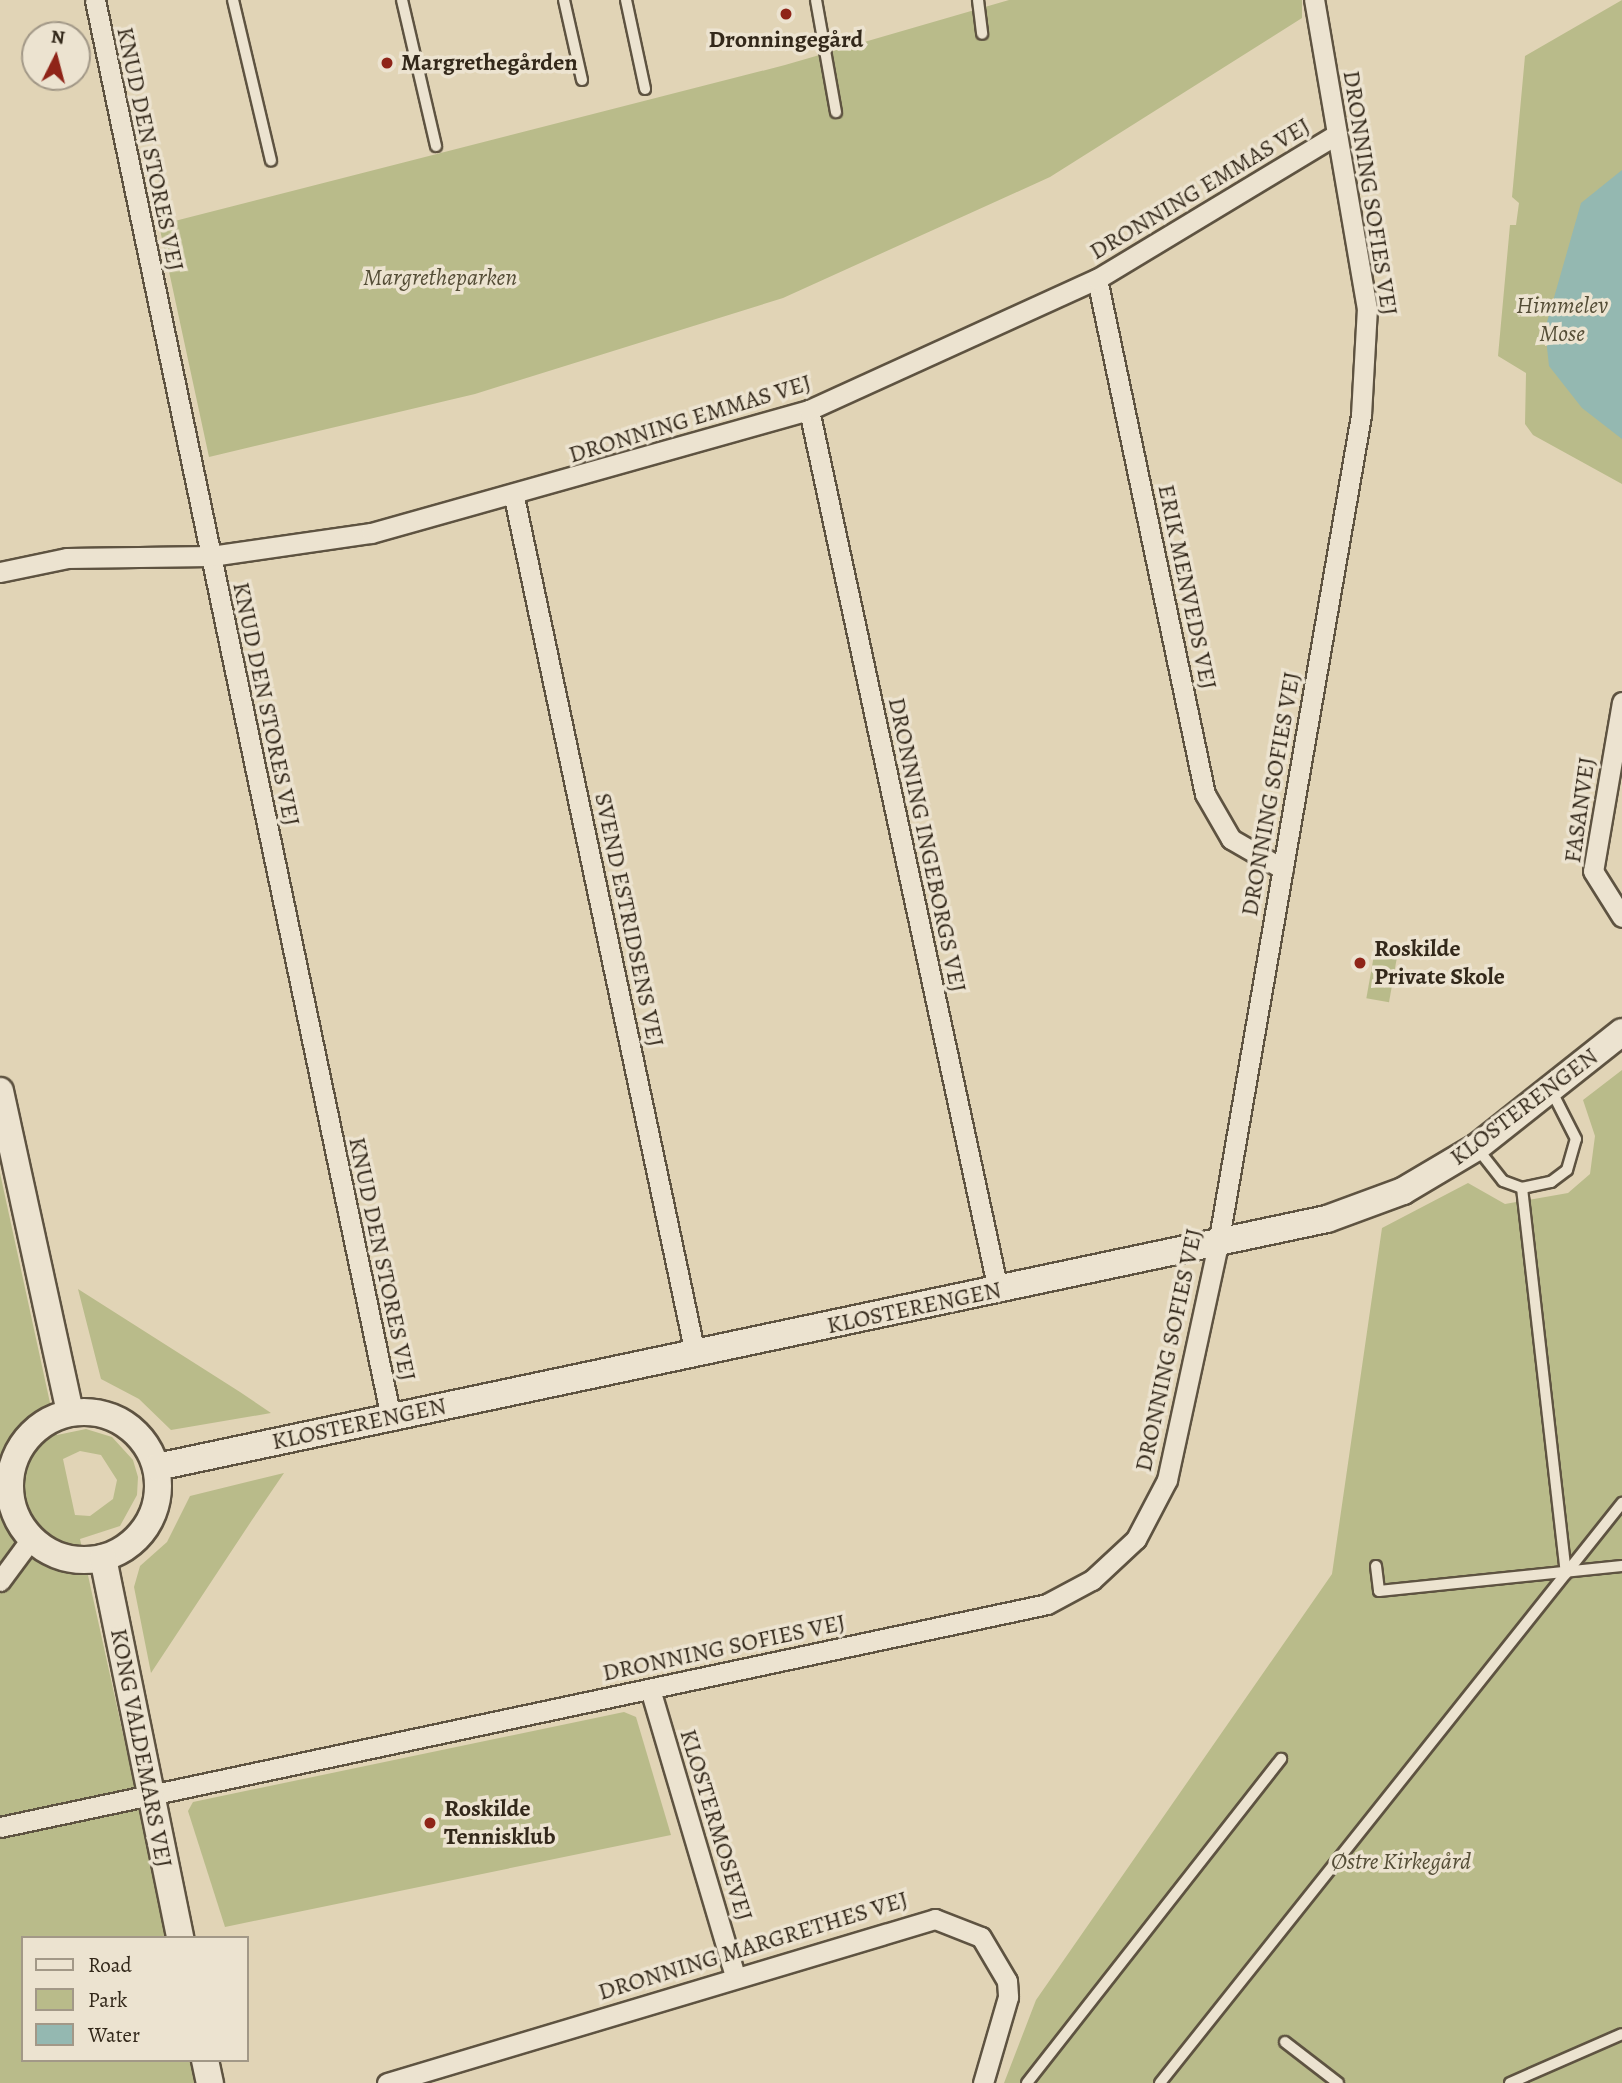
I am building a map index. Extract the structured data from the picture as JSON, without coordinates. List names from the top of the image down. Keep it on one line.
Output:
{"streets":{"street":["KNUD DEN STORES VEJ","DRONNING EMMAS VEJ","DRONNING SOFIES VEJ","ERIK MENVEDS VEJ","FASANVEJ","DRONNING INGEBORGS VEJ","SVEND ESTRIDSENS VEJ","KLOSTERENGEN","KONG VALDEMARS VEJ","KLOSTERMOSEVEJ","DRONNING MARGRETHES VEJ"]},"crossings":[["KNUD DEN STORES VEJ","DRONNING EMMAS VEJ"],["KNUD DEN STORES VEJ","KLOSTERENGEN"],["DRONNING EMMAS VEJ","DRONNING SOFIES VEJ"],["DRONNING EMMAS VEJ","ERIK MENVEDS VEJ"],["DRONNING EMMAS VEJ","DRONNING INGEBORGS VEJ"],["DRONNING EMMAS VEJ","SVEND ESTRIDSENS VEJ"],["DRONNING SOFIES VEJ","ERIK MENVEDS VEJ"],["DRONNING SOFIES VEJ","KLOSTERENGEN"],["DRONNING SOFIES VEJ","KONG VALDEMARS VEJ"],["DRONNING SOFIES VEJ","KLOSTERMOSEVEJ"],["DRONNING INGEBORGS VEJ","KLOSTERENGEN"],["SVEND ESTRIDSENS VEJ","KLOSTERENGEN"],["KLOSTERENGEN","KONG VALDEMARS VEJ"],["KLOSTERMOSEVEJ","DRONNING MARGRETHES VEJ"]],"parks":["Margretheparken","Himmelev Mose","Østre Kirkegård"],"places":["Dronningegård","Margrethegården","Roskilde Private Skole","Roskilde Tennisklub"],"legend":["Road","Park","Water"],"north":"top"}
